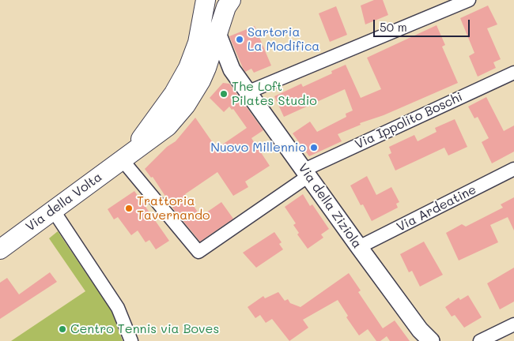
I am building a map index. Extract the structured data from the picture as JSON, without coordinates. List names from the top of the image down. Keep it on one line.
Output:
{"streets":{"main road":["Via della Volta"],"street":["Via Ippolito Boschi","Via della Ziziola","Via Ardeatine"]},"crossings":[["Via Ippolito Boschi","Via della Volta"],["Via Ippolito Boschi","Via della Ziziola"],["Via della Ziziola","Via Ardeatine"]],"places":["Sartoria La Modifica","The Loft Pilates Studio","Nuovo Millennio","Trattoria Tavernando","Centro Tennis via Boves"],"scale_bar":"50 m"}
